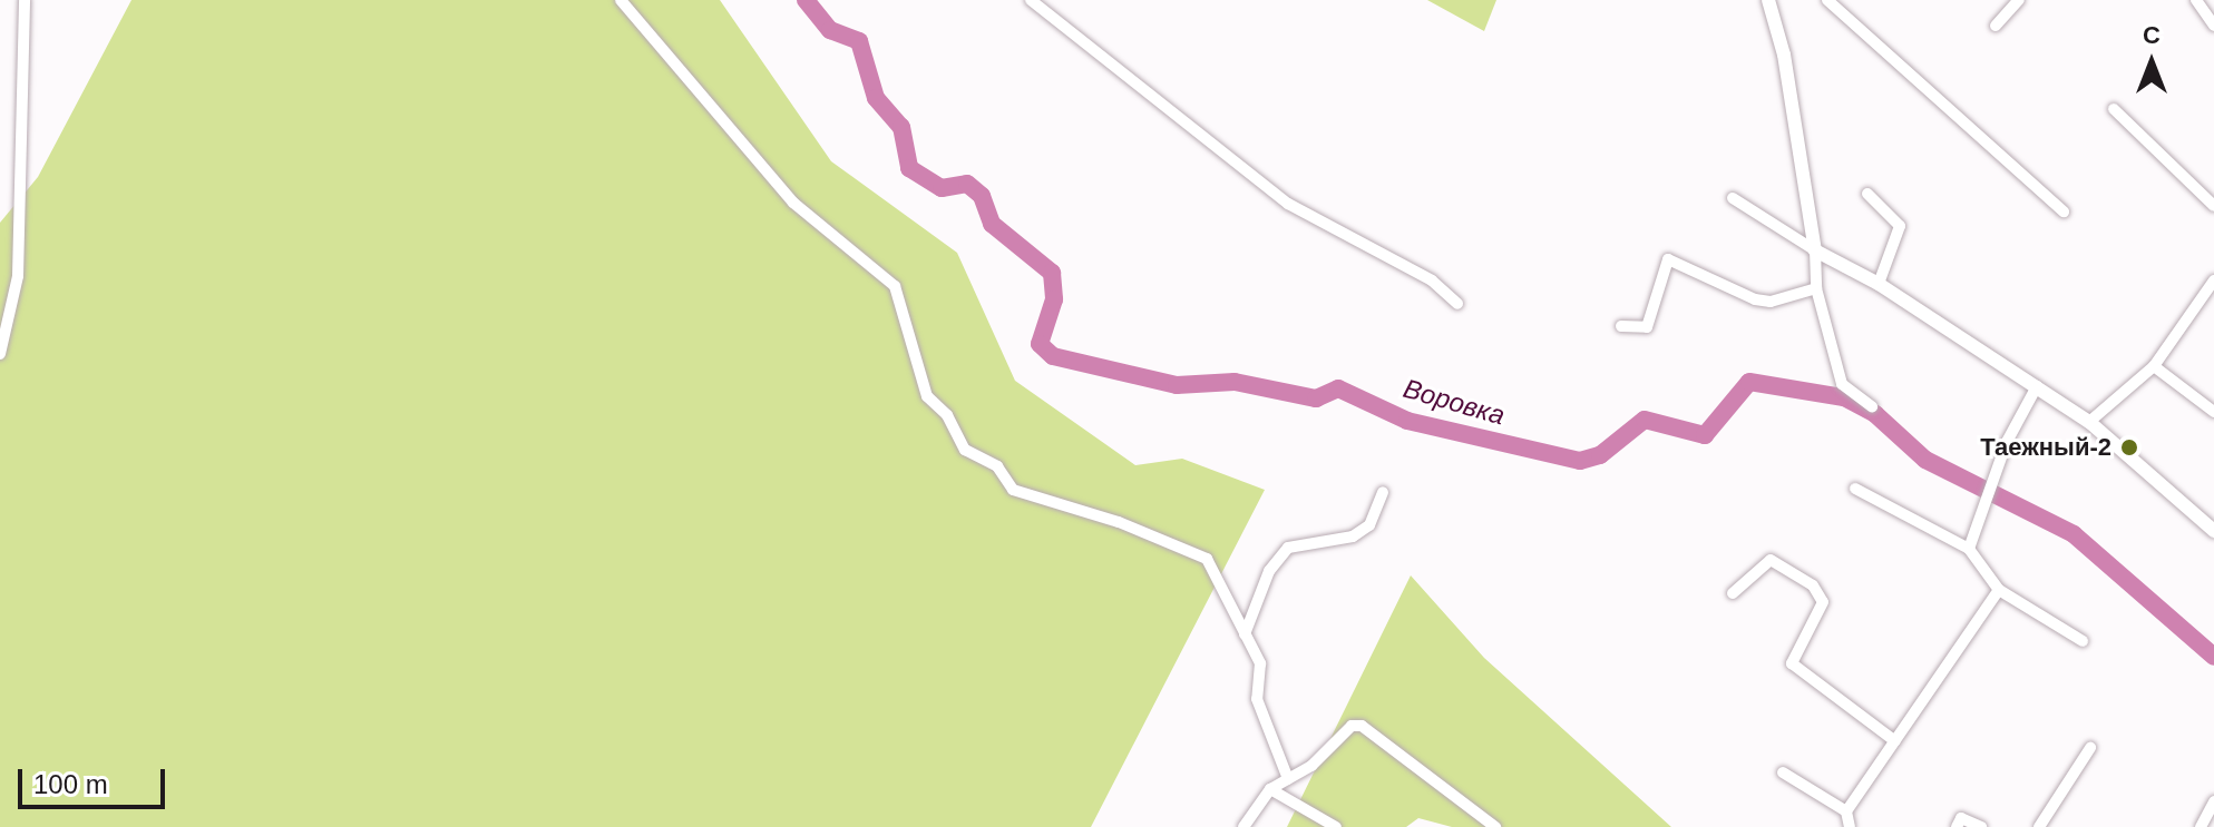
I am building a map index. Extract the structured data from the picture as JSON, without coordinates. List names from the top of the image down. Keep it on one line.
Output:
{"water":["Воровка"],"places":["Таежный-2"],"scale_bar":"100 m","north":"top"}
